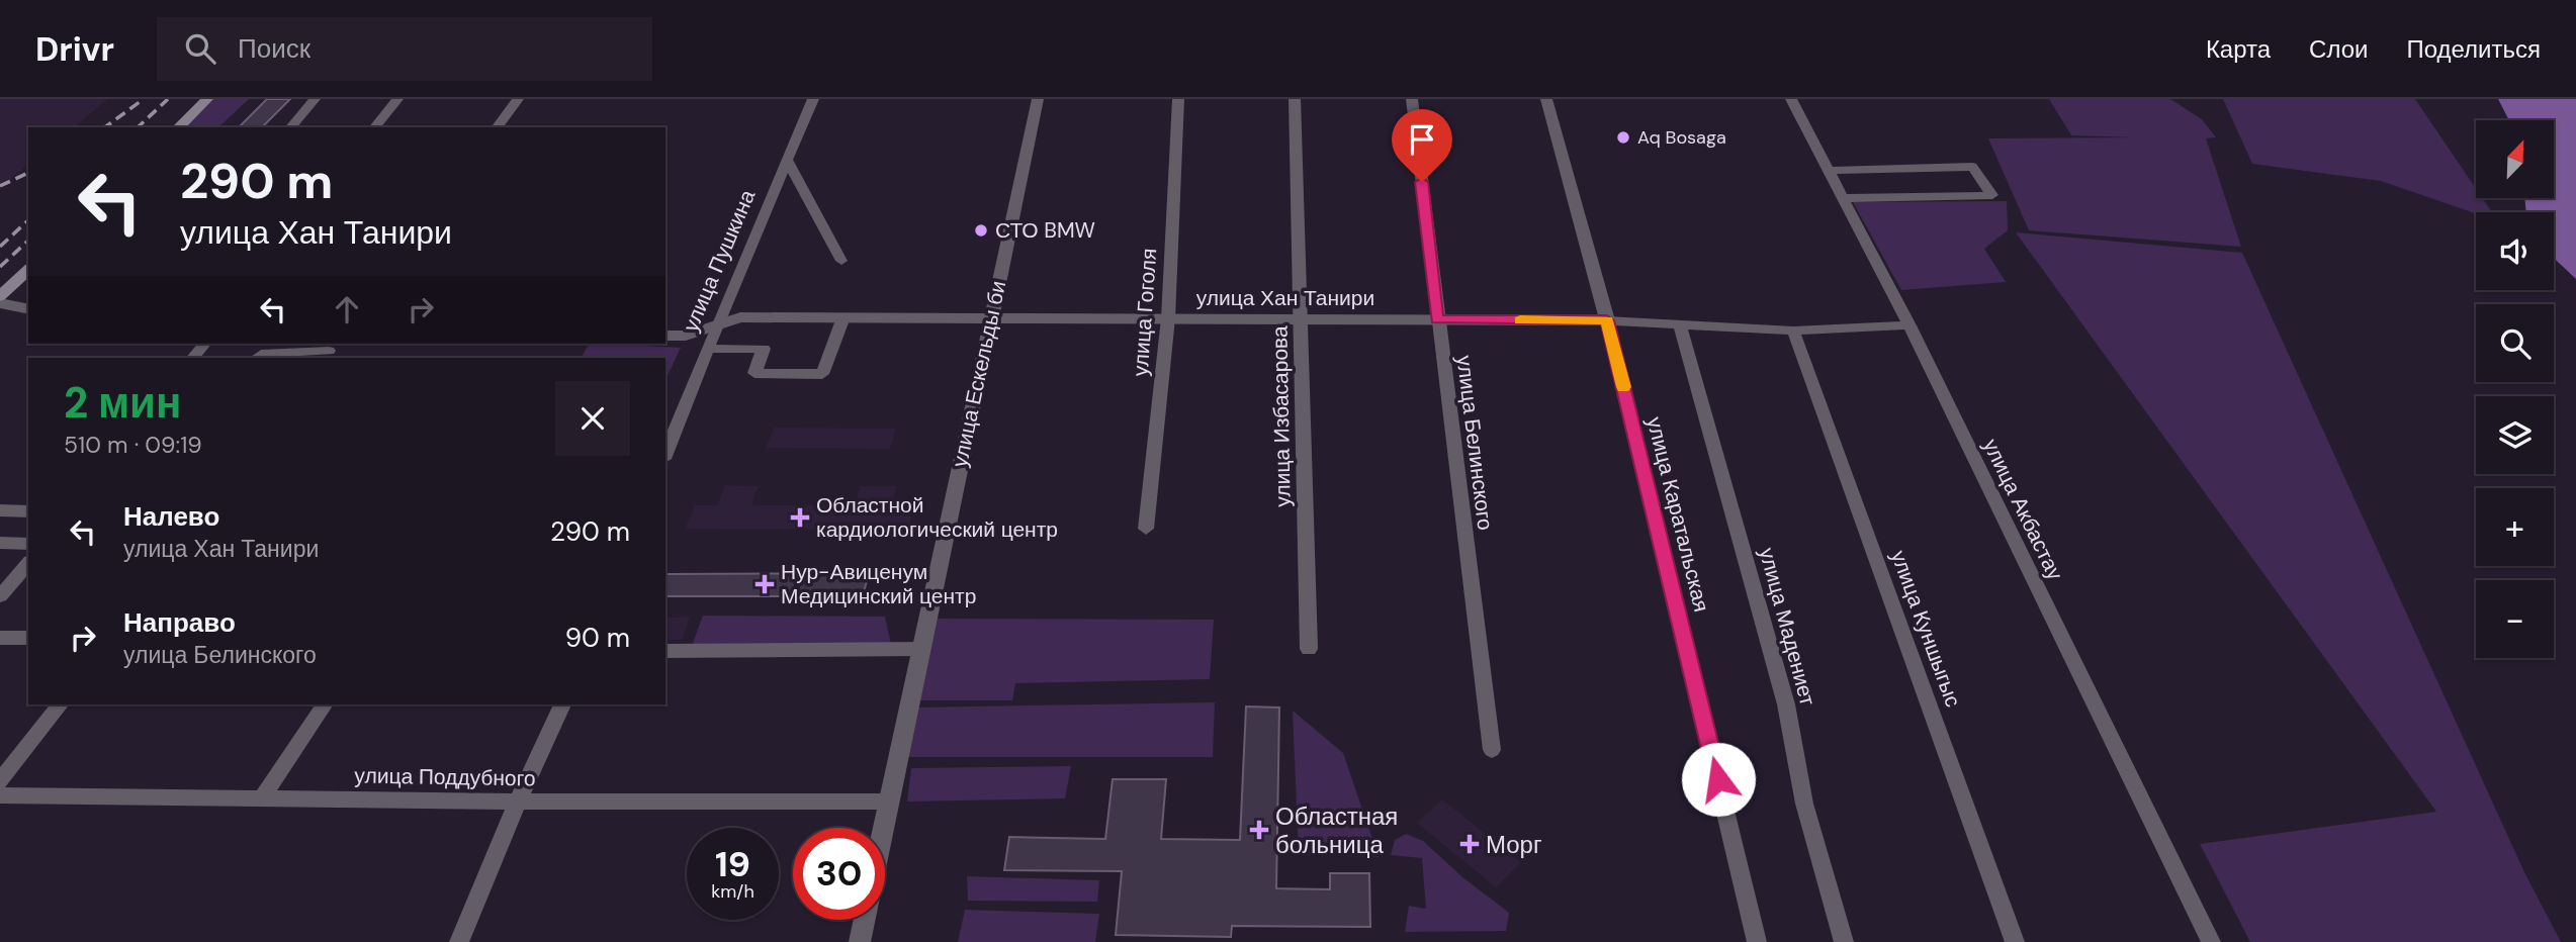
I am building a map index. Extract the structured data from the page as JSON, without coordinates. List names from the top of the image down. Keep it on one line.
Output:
{"streets":{"street":["улица Пушкина","улица Хан Танири","улица Гоголя","улица Ескельды би","улица Избасарова","улица Белинского","улица Акбастау","улица Каратальская","улица Мадениет","улица Куншыгыс","улица Поддубного"]},"crossings":[["улица Пушкина","улица Хан Танири"],["улица Хан Танири","улица Гоголя"],["улица Хан Танири","улица Ескельды би"],["улица Хан Танири","улица Избасарова"],["улица Хан Танири","улица Белинского"],["улица Хан Танири","улица Акбастау"],["улица Хан Танири","улица Каратальская"],["улица Хан Танири","улица Мадениет"],["улица Хан Танири","улица Куншыгыс"],["улица Ескельды би","улица Поддубного"]],"places":{"other":["Aq Bosaga","СТО BMW"],"health":["Областной кардиологический центр","Нур-Авиценум Медицинский центр","Областная больница","Морг"]},"north":"top right","page":{"header":"Drivr","search":"Поиск","nav":["Карта","Слои","Поделиться"],"map_buttons":["+","−"],"turn":["290 m","улица Хан Танири"],"heading":["2 мин","510 m · 09:19"],"list":[{"name":"Налево","note":"улица Хан Танири","value":"290 m"},{"name":"Направо","note":"улица Белинского","value":"90 m"}],"speed":"19 km/h","limit":"30"}}
